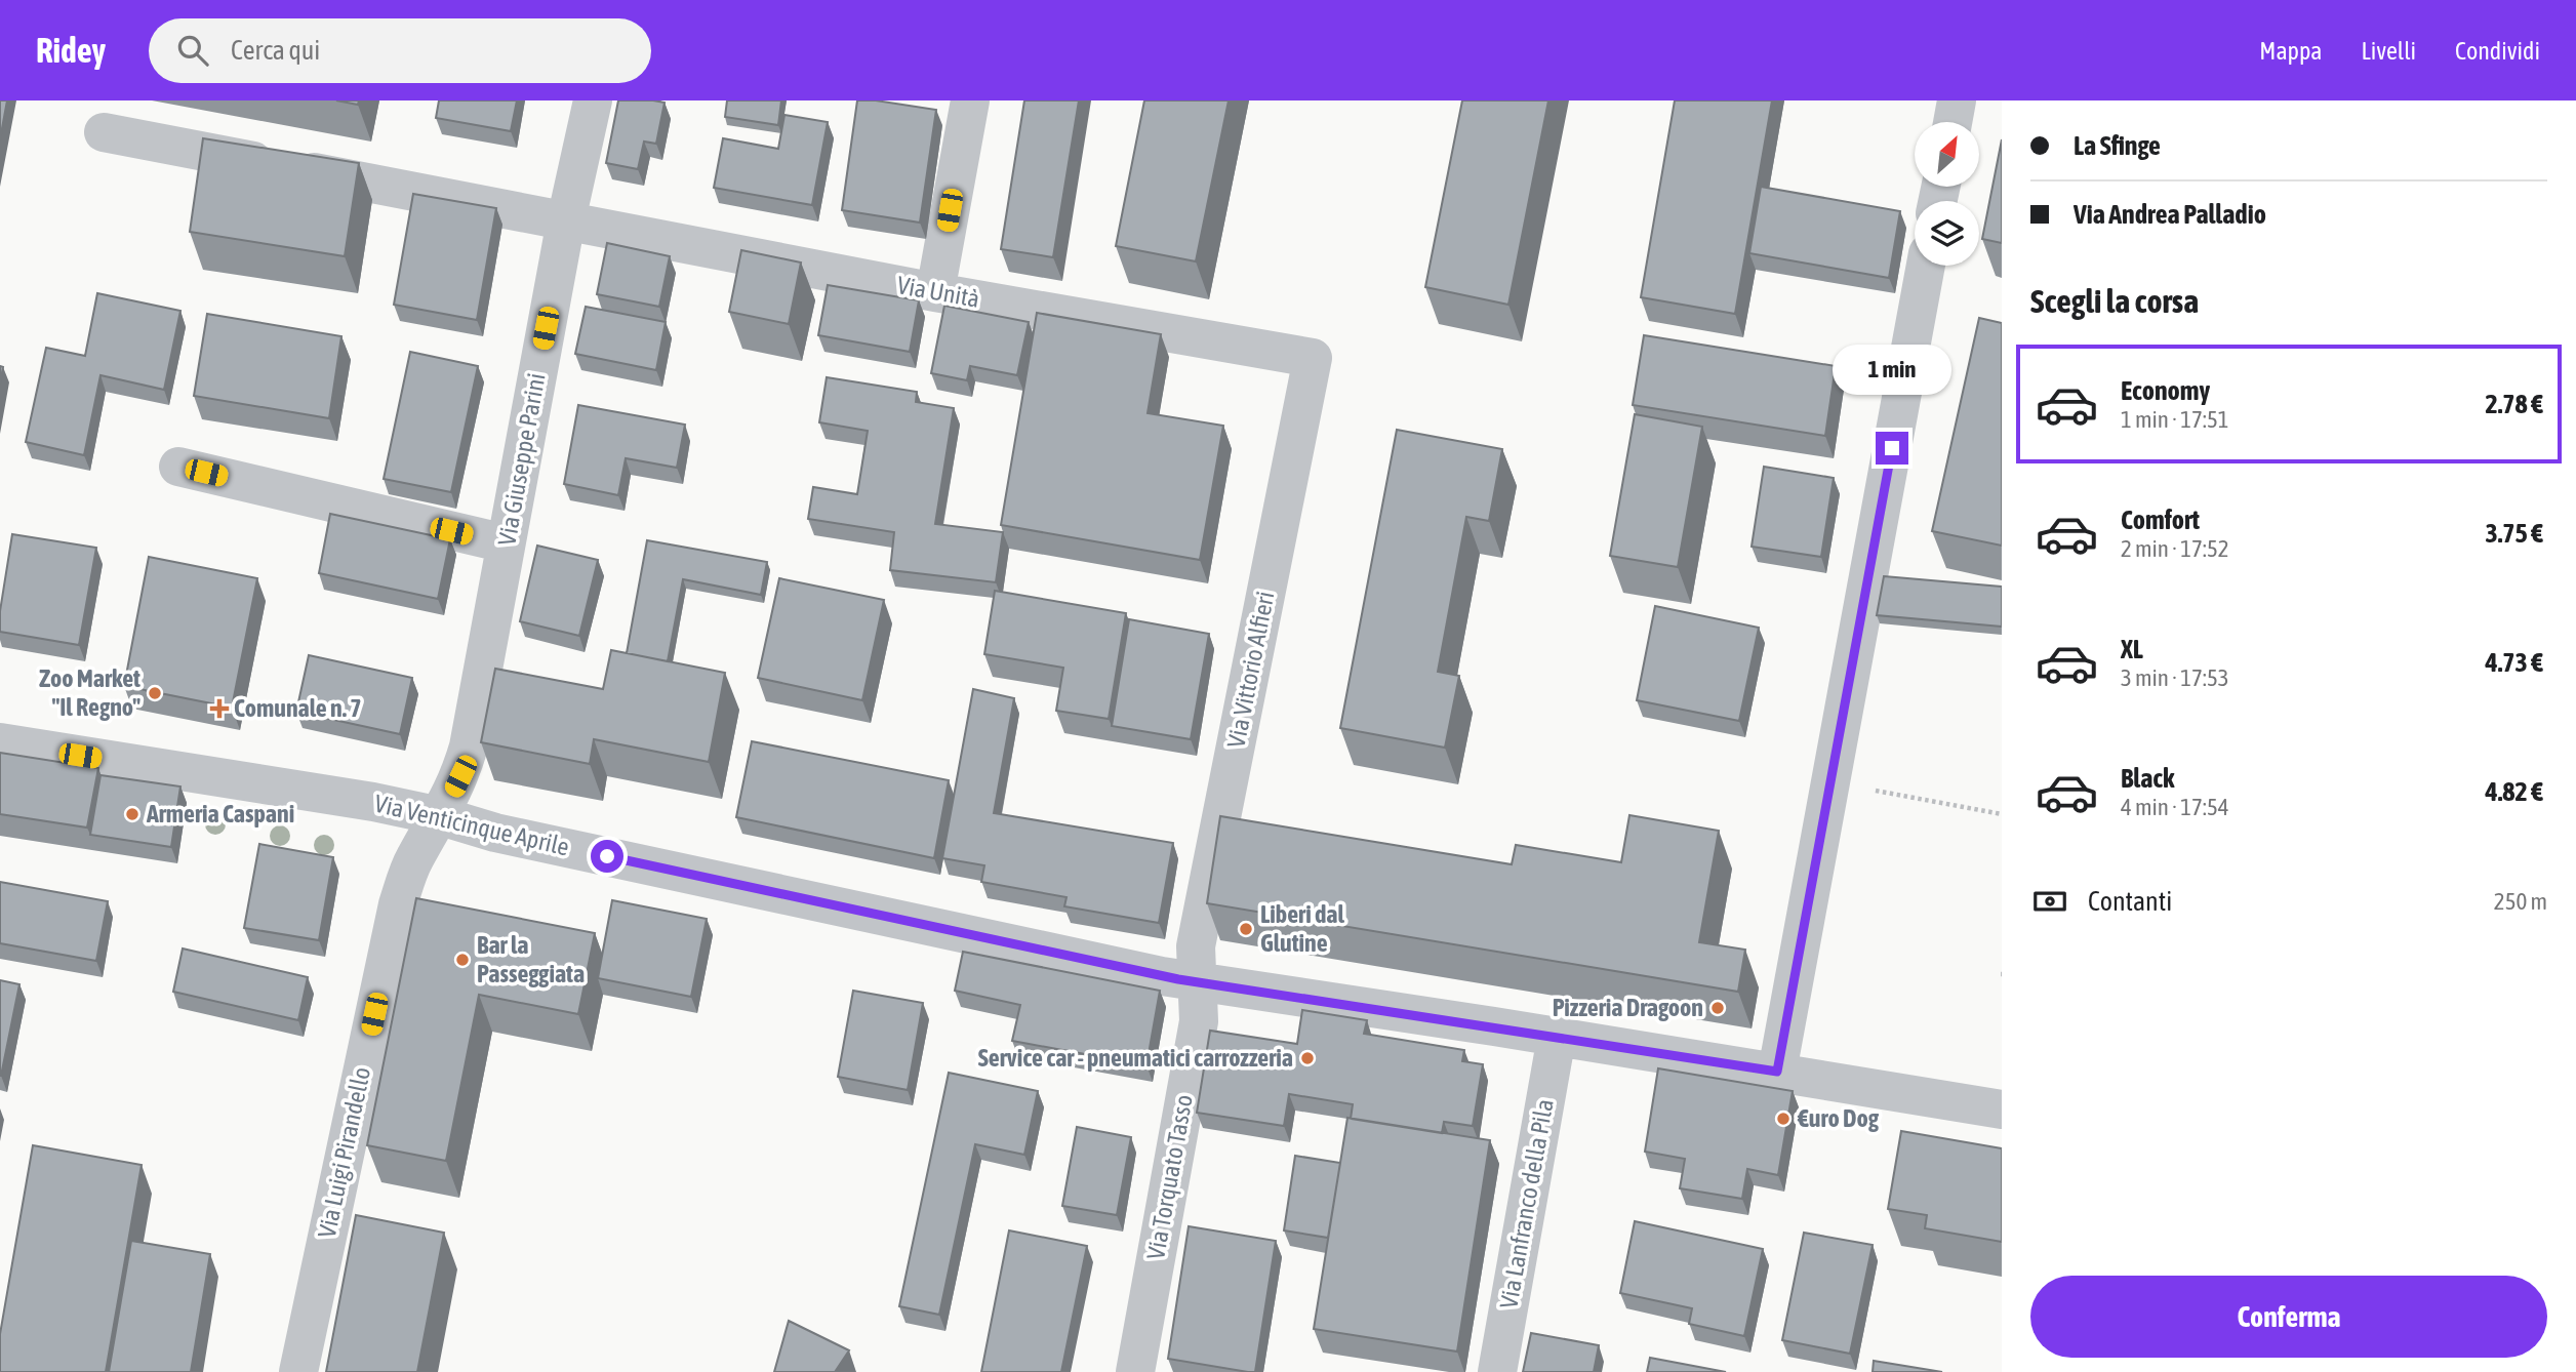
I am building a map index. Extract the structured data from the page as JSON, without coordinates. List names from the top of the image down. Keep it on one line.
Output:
{"streets":{"street":["Via Unità","Via Giuseppe Parini","Via Vittorio Alfieri","Via Venticinque Aprile","Via Luigi Pirandello","Via Torquato Tasso","Via Lanfranco della Pila"]},"crossings":[["Via Unità","Via Giuseppe Parini"],["Via Unità","Via Vittorio Alfieri"],["Via Giuseppe Parini","Via Venticinque Aprile"],["Via Giuseppe Parini","Via Luigi Pirandello"],["Via Vittorio Alfieri","Via Venticinque Aprile"],["Via Vittorio Alfieri","Via Torquato Tasso"],["Via Venticinque Aprile","Via Luigi Pirandello"],["Via Venticinque Aprile","Via Torquato Tasso"],["Via Venticinque Aprile","Via Lanfranco della Pila"]],"places":{"other":["Zoo Market \"Il Regno\"","Armeria Caspani","Liberi dal Glutine","Bar la Passeggiata","Pizzeria Dragoon","Service car - pneumatici carrozzeria","€uro Dog"],"health":["Comunale n. 7"]},"north":"top right","page":{"header":"Ridey","search":"Cerca qui","nav":["Mappa","Livelli","Condividi"],"banner":["La Sfinge","Via Andrea Palladio"],"heading":"Scegli la corsa","bubble":"1 min","list":[{"name":"Economy","note":"1 min · 17:51","value":"2.78 €"},{"name":"Comfort","note":"2 min · 17:52","value":"3.75 €"},{"name":"XL","note":"3 min · 17:53","value":"4.73 €"},{"name":"Black","note":"4 min · 17:54","value":"4.82 €"}],"pay":["Contanti","250 m"],"buttons":"Conferma"}}
